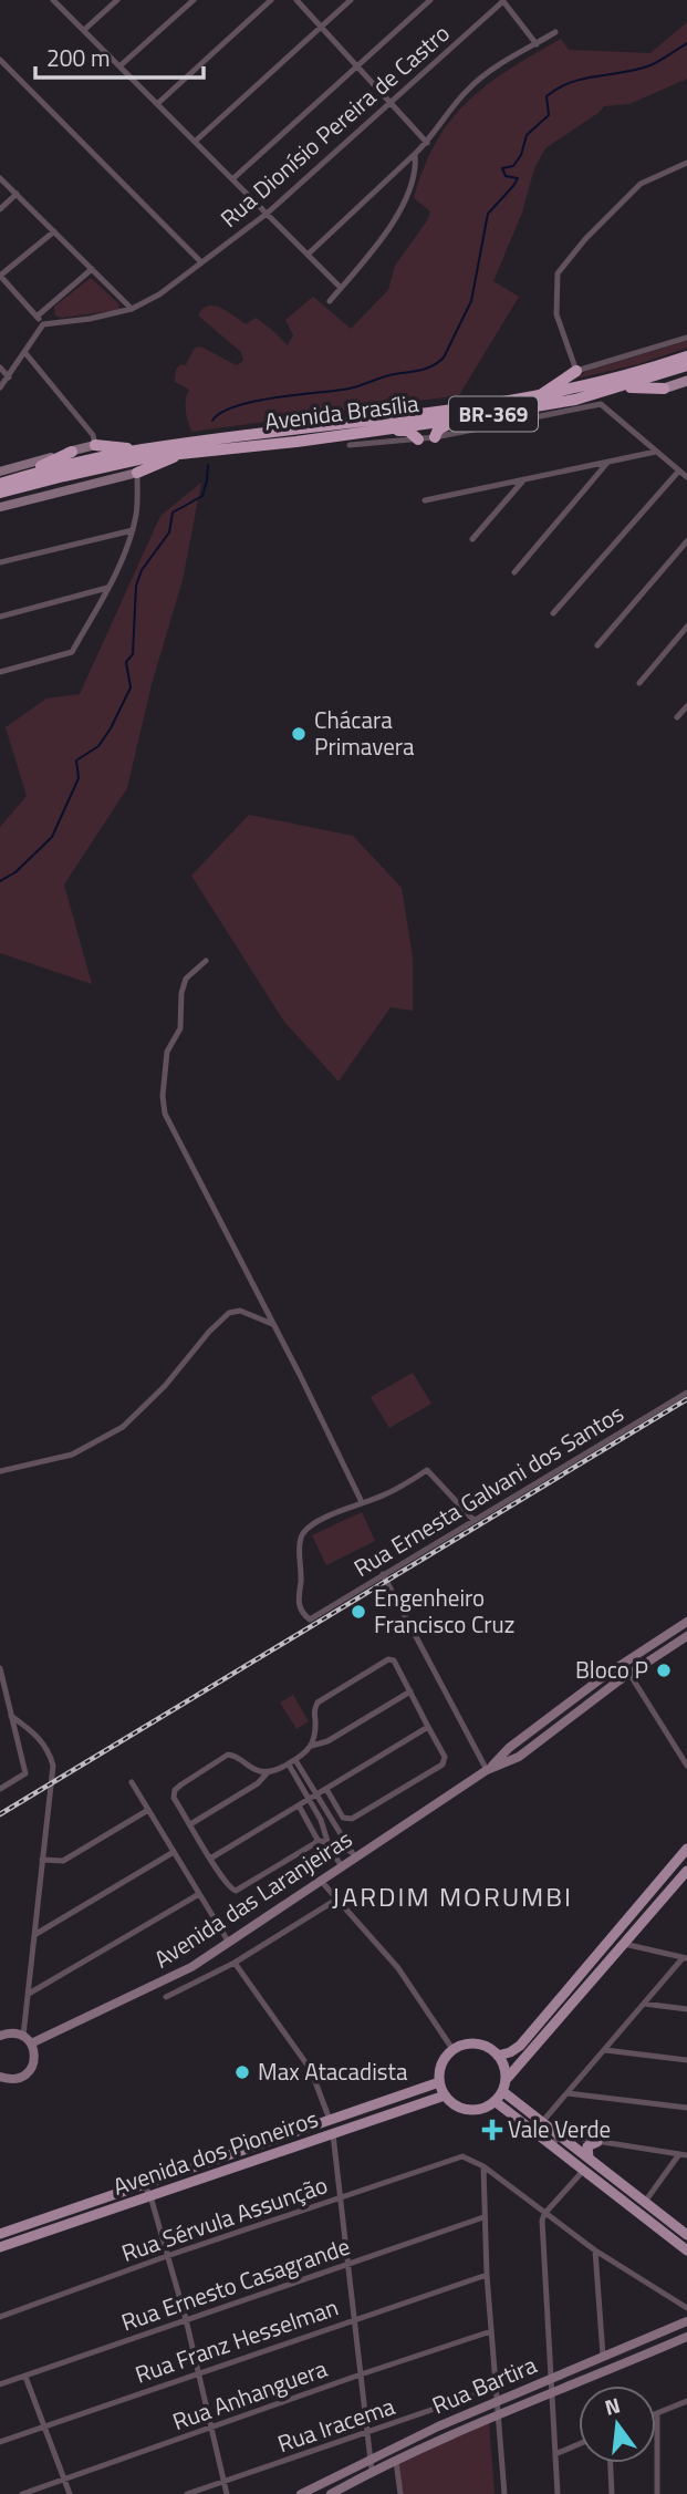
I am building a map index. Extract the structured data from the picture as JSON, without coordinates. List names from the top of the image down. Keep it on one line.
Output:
{"streets":{"highway":["Avenida Brasília","BR-369"],"main road":["Avenida dos Pioneiros"],"street":["Rua Dionísio Pereira de Castro","Rua Ernesta Galvani dos Santos","Avenida das Laranjeiras","Rua Sérvula Assunção","Rua Ernesto Casagrande","Rua Franz Hesselman","Rua Bartira","Rua Anhanguera","Rua Iracema"]},"districts":["JARDIM MORUMBI"],"places":{"other":["Chácara Primavera","Engenheiro Francisco Cruz","Bloco P","Max Atacadista"],"health":["Vale Verde"]},"scale_bar":"200 m","north":"top"}
